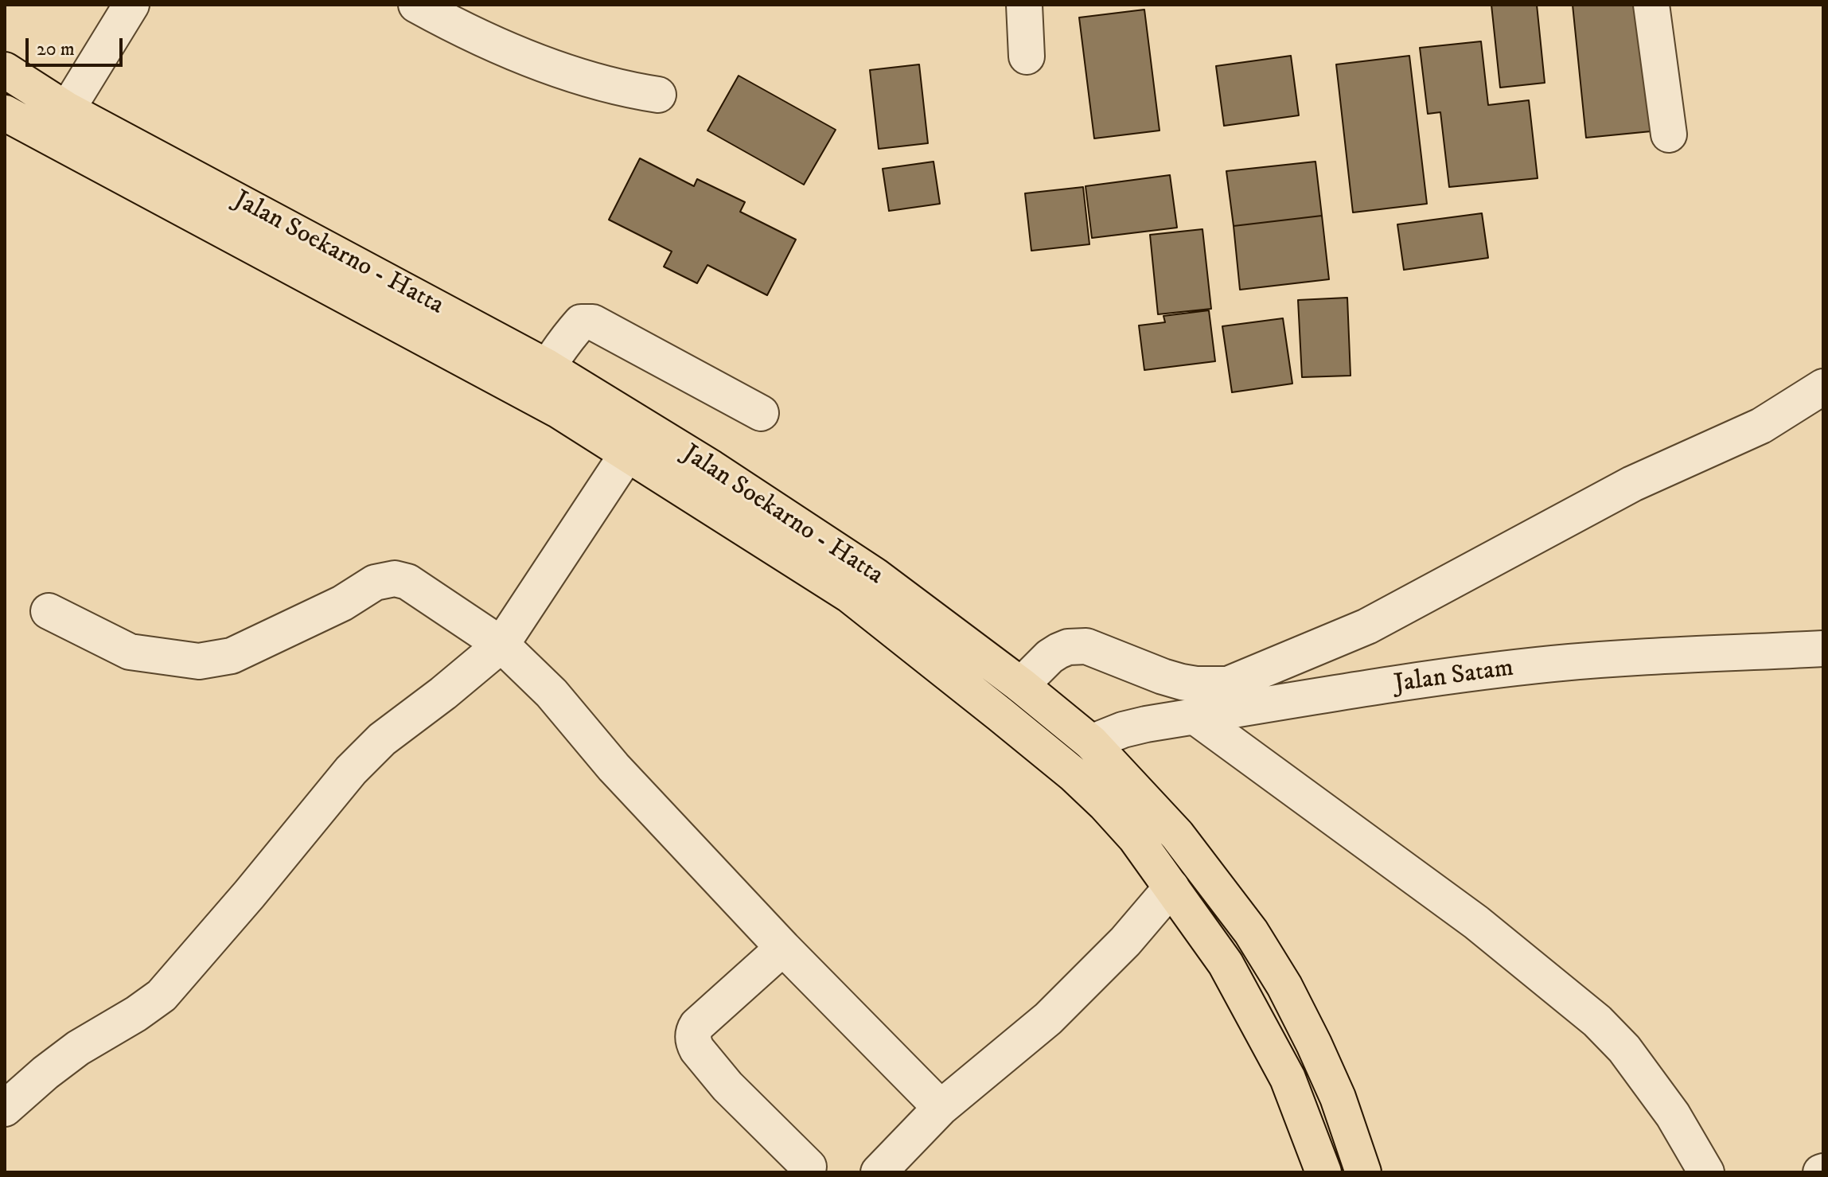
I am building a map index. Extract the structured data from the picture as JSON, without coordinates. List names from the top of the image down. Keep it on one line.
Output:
{"streets":{"highway":["Jalan Soekarno - Hatta"],"street":["Jalan Satam"]},"crossings":[["Jalan Soekarno - Hatta","Jalan Satam"]],"scale_bar":"20 m"}
